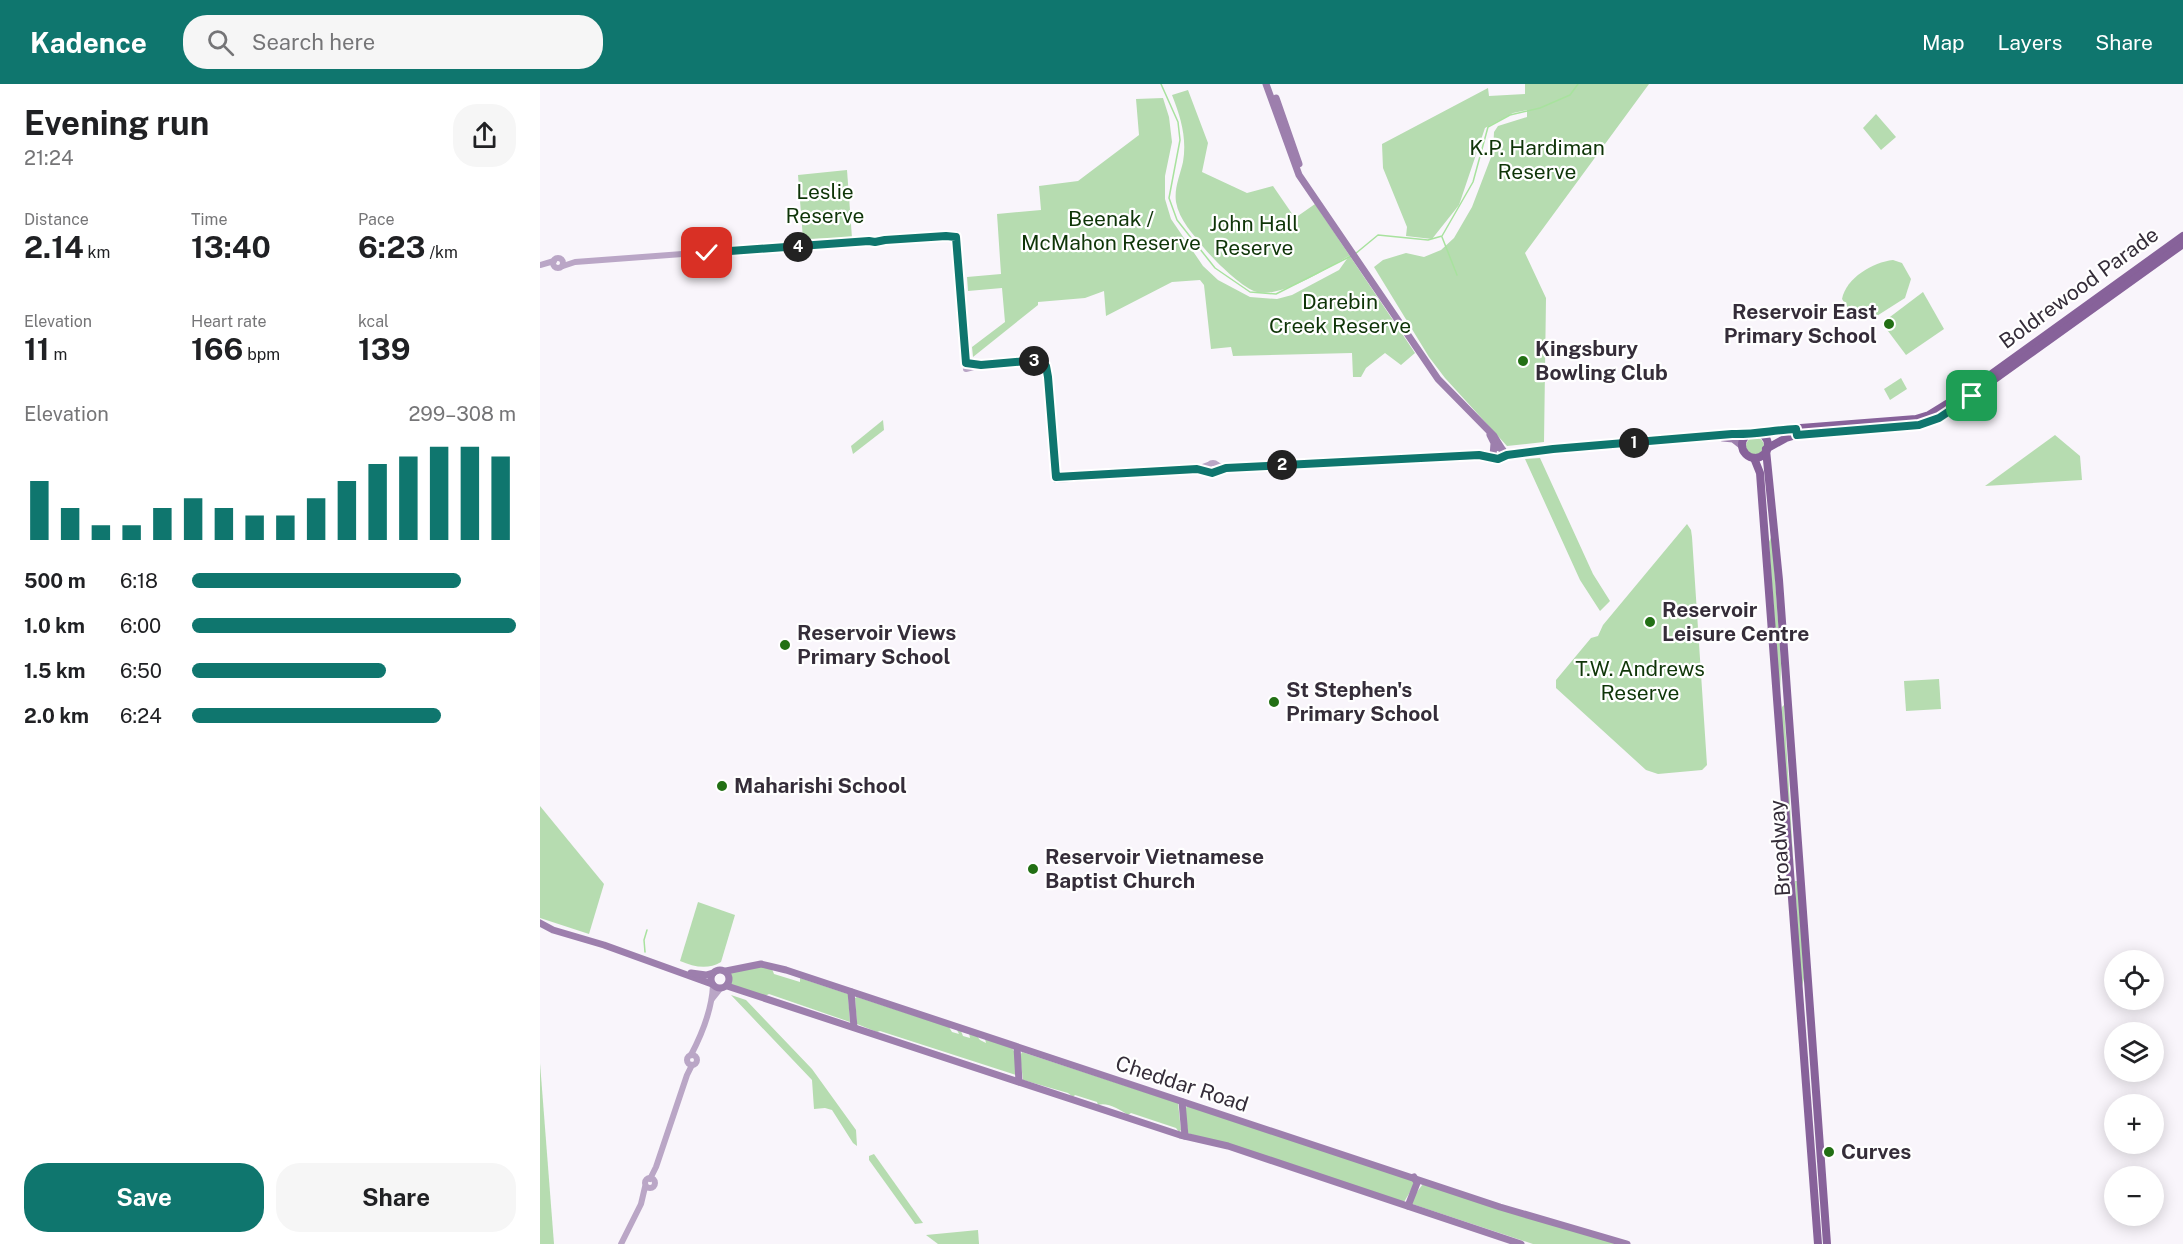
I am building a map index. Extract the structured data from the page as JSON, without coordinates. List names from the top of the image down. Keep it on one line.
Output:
{"streets":{"main road":["Boldrewood Parade","Broadway","Cheddar Road"]},"crossings":[["Boldrewood Parade","Broadway"]],"parks":["K.P. Hardiman Reserve","Leslie Reserve","Beenak / McMahon Reserve","John Hall Reserve","Darebin Creek Reserve","T.W. Andrews Reserve"],"places":["Reservoir East Primary School","Kingsbury Bowling Club","Reservoir Leisure Centre","Reservoir Views Primary School","St Stephen's Primary School","Maharishi School","Reservoir Vietnamese Baptist Church","Curves"],"page":{"header":"Kadence","search":"Search here","nav":["Map","Layers","Share"],"heading":["Evening run","21:24"],"stats":[["Distance","2.14 km"],["Time","13:40"],["Pace","6:23 /km"],["Elevation","11 m"],["Heart rate","166 bpm"],["kcal","139"]],"pins":["4","3","1","2"],"chart":["Elevation","299–308 m"],"list":[{"name":"500 m","note":"6:18"},{"name":"1.0 km","note":"6:00"},{"name":"1.5 km","note":"6:50"},{"name":"2.0 km","note":"6:24"}],"map_buttons":["+","−"],"buttons":["Save","Share"]}}
